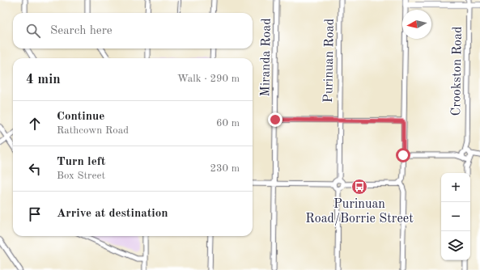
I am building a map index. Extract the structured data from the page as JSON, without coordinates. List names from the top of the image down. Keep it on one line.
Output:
{"streets":{"street":["Miranda Road","Purinuan Road","Crookston Road"]},"places":{"bus stop":["Purinuan Road/Borrie Street"]},"north":"left","page":{"search":"Search here","heading":["4 min","Walk · 290 m"],"list":[["Continue","Rathcown Road","60 m"],["Turn left","Box Street","230 m"],"Arrive at destination"],"map_buttons":["+","−"]}}
